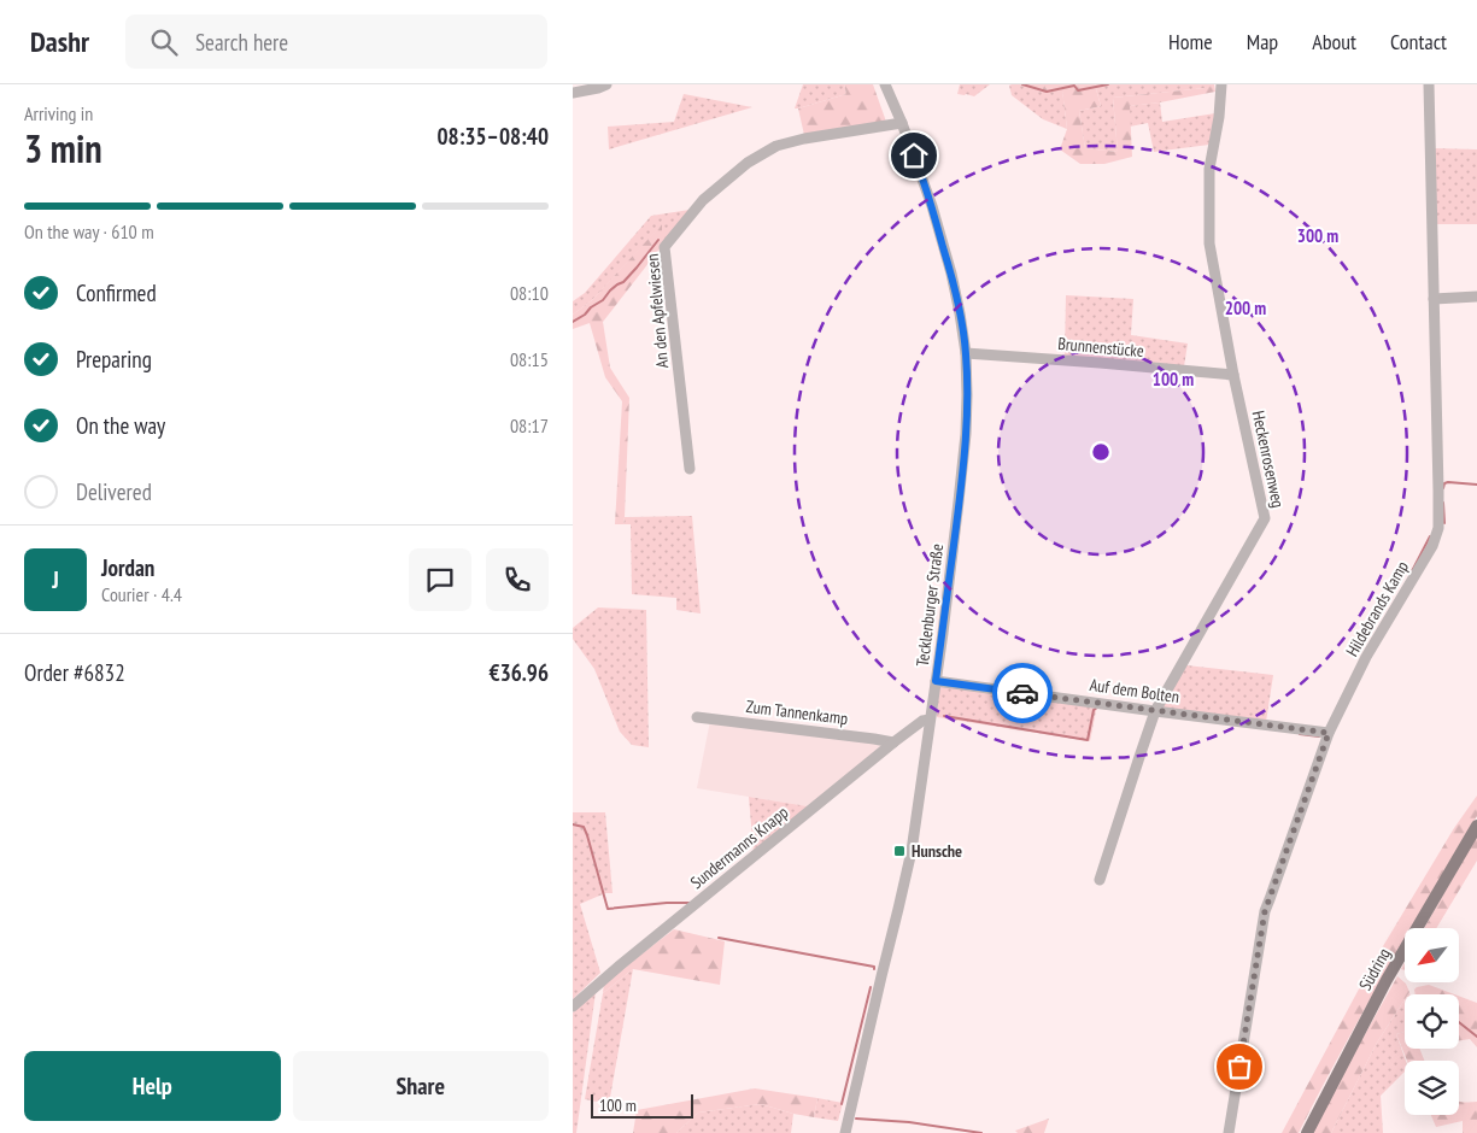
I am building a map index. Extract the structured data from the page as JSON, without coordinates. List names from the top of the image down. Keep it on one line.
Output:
{"streets":{"main road":["Südring"],"street":["An den Apfelwiesen","Brunnenstücke","Heckenrosenweg","Tecklenburger Straße","Hildebrands Kamp","Auf dem Bolten","Zum Tannenkamp","Sundermanns Knapp"]},"crossings":[["An den Apfelwiesen","Tecklenburger Straße"],["Brunnenstücke","Heckenrosenweg"],["Brunnenstücke","Tecklenburger Straße"],["Heckenrosenweg","Auf dem Bolten"],["Tecklenburger Straße","Auf dem Bolten"],["Tecklenburger Straße","Sundermanns Knapp"],["Hildebrands Kamp","Auf dem Bolten"],["Zum Tannenkamp","Sundermanns Knapp"]],"places":{"transit":["Hunsche"]},"scale_bar":"100 m","north":"bottom left","page":{"header":"Dashr","search":"Search here","nav":["Home","Map","About","Contact"],"heading":["3 min","Arriving in","08:35–08:40"],"panel":["Jordan","Courier · 4.4","Order #6832","€36.96"],"bar":"On the way · 610 m","list":[["Confirmed","08:10"],["Preparing","08:15"],["On the way","08:17"],"Delivered"],"round":"J","buttons":["Help","Share"],"scale":"100 m"},"rings":["300 m","200 m","100 m"]}
